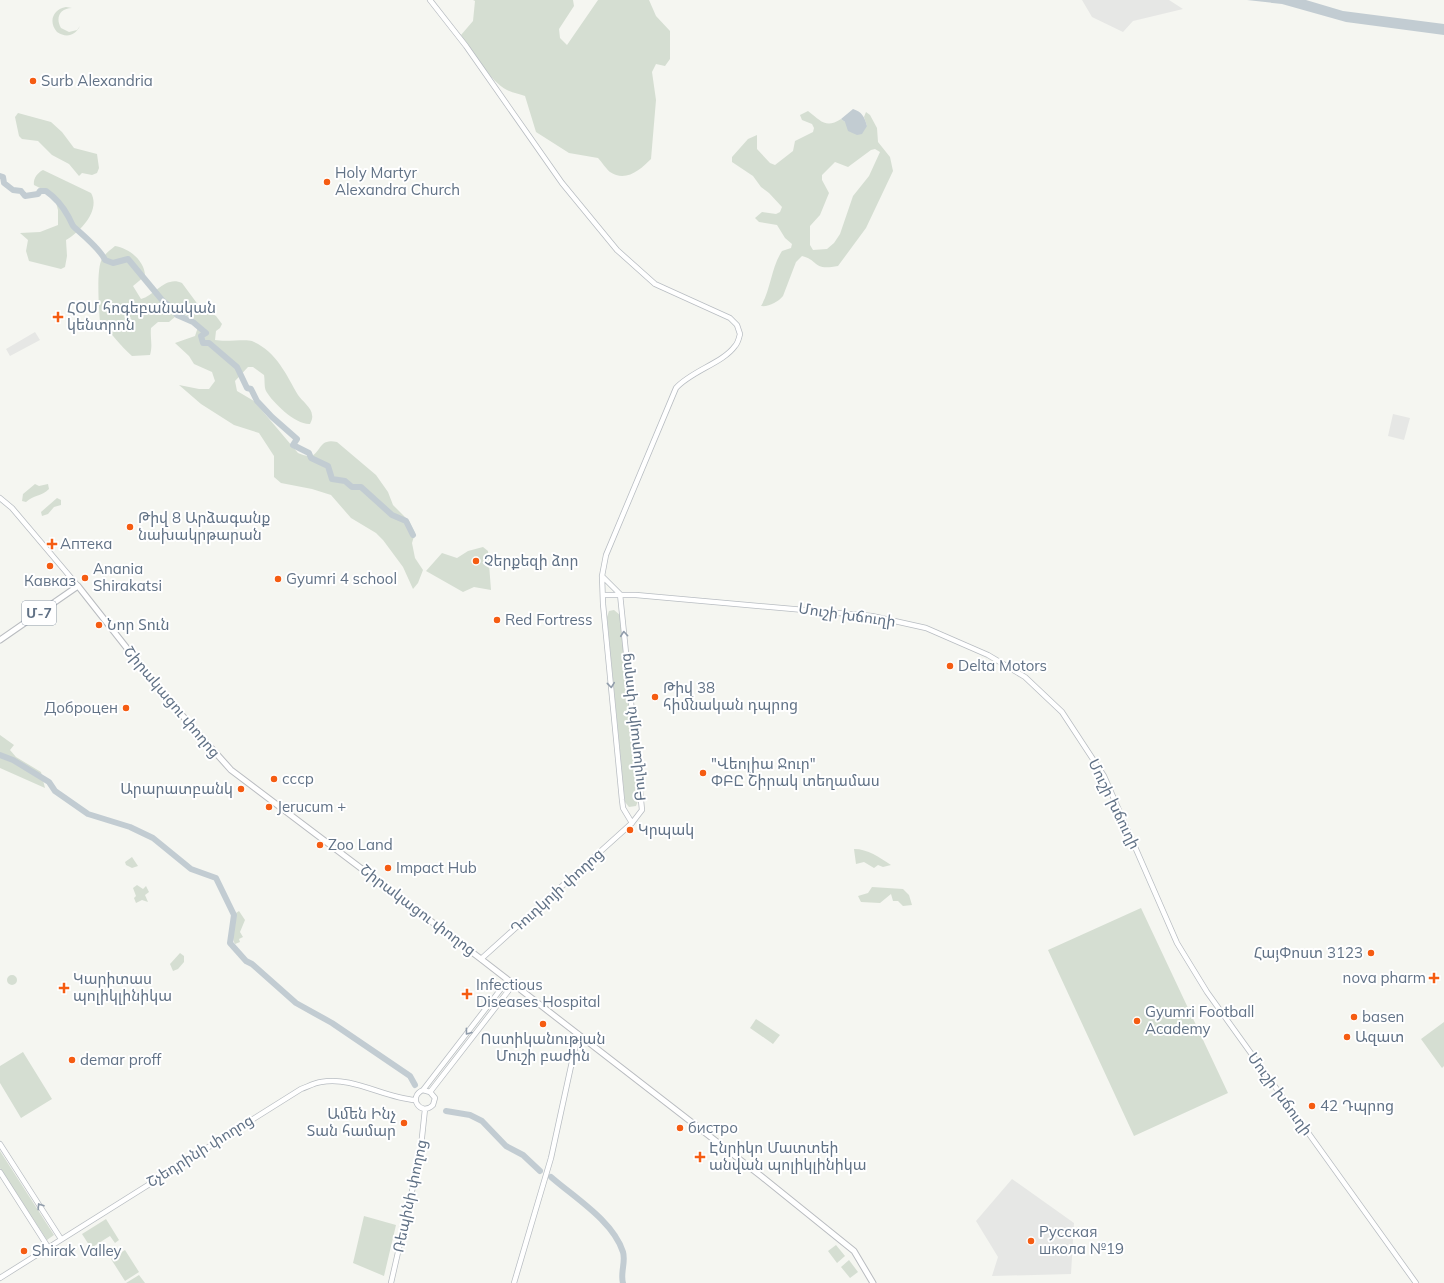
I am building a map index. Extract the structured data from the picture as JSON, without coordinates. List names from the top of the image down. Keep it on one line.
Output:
{"streets":{"main road":["Մ-7","Շիրակացու փողոց"],"street":["Մուշի խճուղի","Բուլվարային փողոց","Դուդկոյի փողոց","Շչեդրինի փողոց","Ռեպինի փողոց"]},"crossings":[["Մ-7","Շիրակացու փողոց"],["Մուշի խճուղի","Բուլվարային փողոց"],["Շիրակացու փողոց","Դուդկոյի փողոց"],["Բուլվարային փողոց","Դուդկոյի փողոց"],["Շչեդրինի փողոց","Ռեպինի փողոց"]],"places":{"other":["Surb Alexandria","Holy Martyr Alexandra Church","Թիվ 8 Արձագանք նախակրթարան","Չերքեզի ձոր","Кавказ","Anania Shirakatsi","Gyumri 4 school","Red Fortress","Նոր Տուն","Delta Motors","Թիվ 38 հիմնական դպրոց","Доброцен","\"Վեոլիա Ջուր\" ՓԲԸ Շիրակ տեղամաս","ссср","Արարատբանկ","Jerucum +","Կրպակ","Zoo Land","Impact Hub","ՀայՓոստ 3123","basen","Gyumri Football Academy","Ոստիկանության Մուշի բաժին","Ազատ","demar proff","42 Դպրոց","Ամեն Ինչ Տան համար","бистро","Русская школа №19","Shirak Valley"],"health":["ՀՕՄ հոգեբանական կենտրոն","Аптека","nova pharm","Կարիտաս պոլիկլինիկա","Infectious Diseases Hospital","Էնրիկո Մատտեի անվան պոլիկլինիկա"]}}
